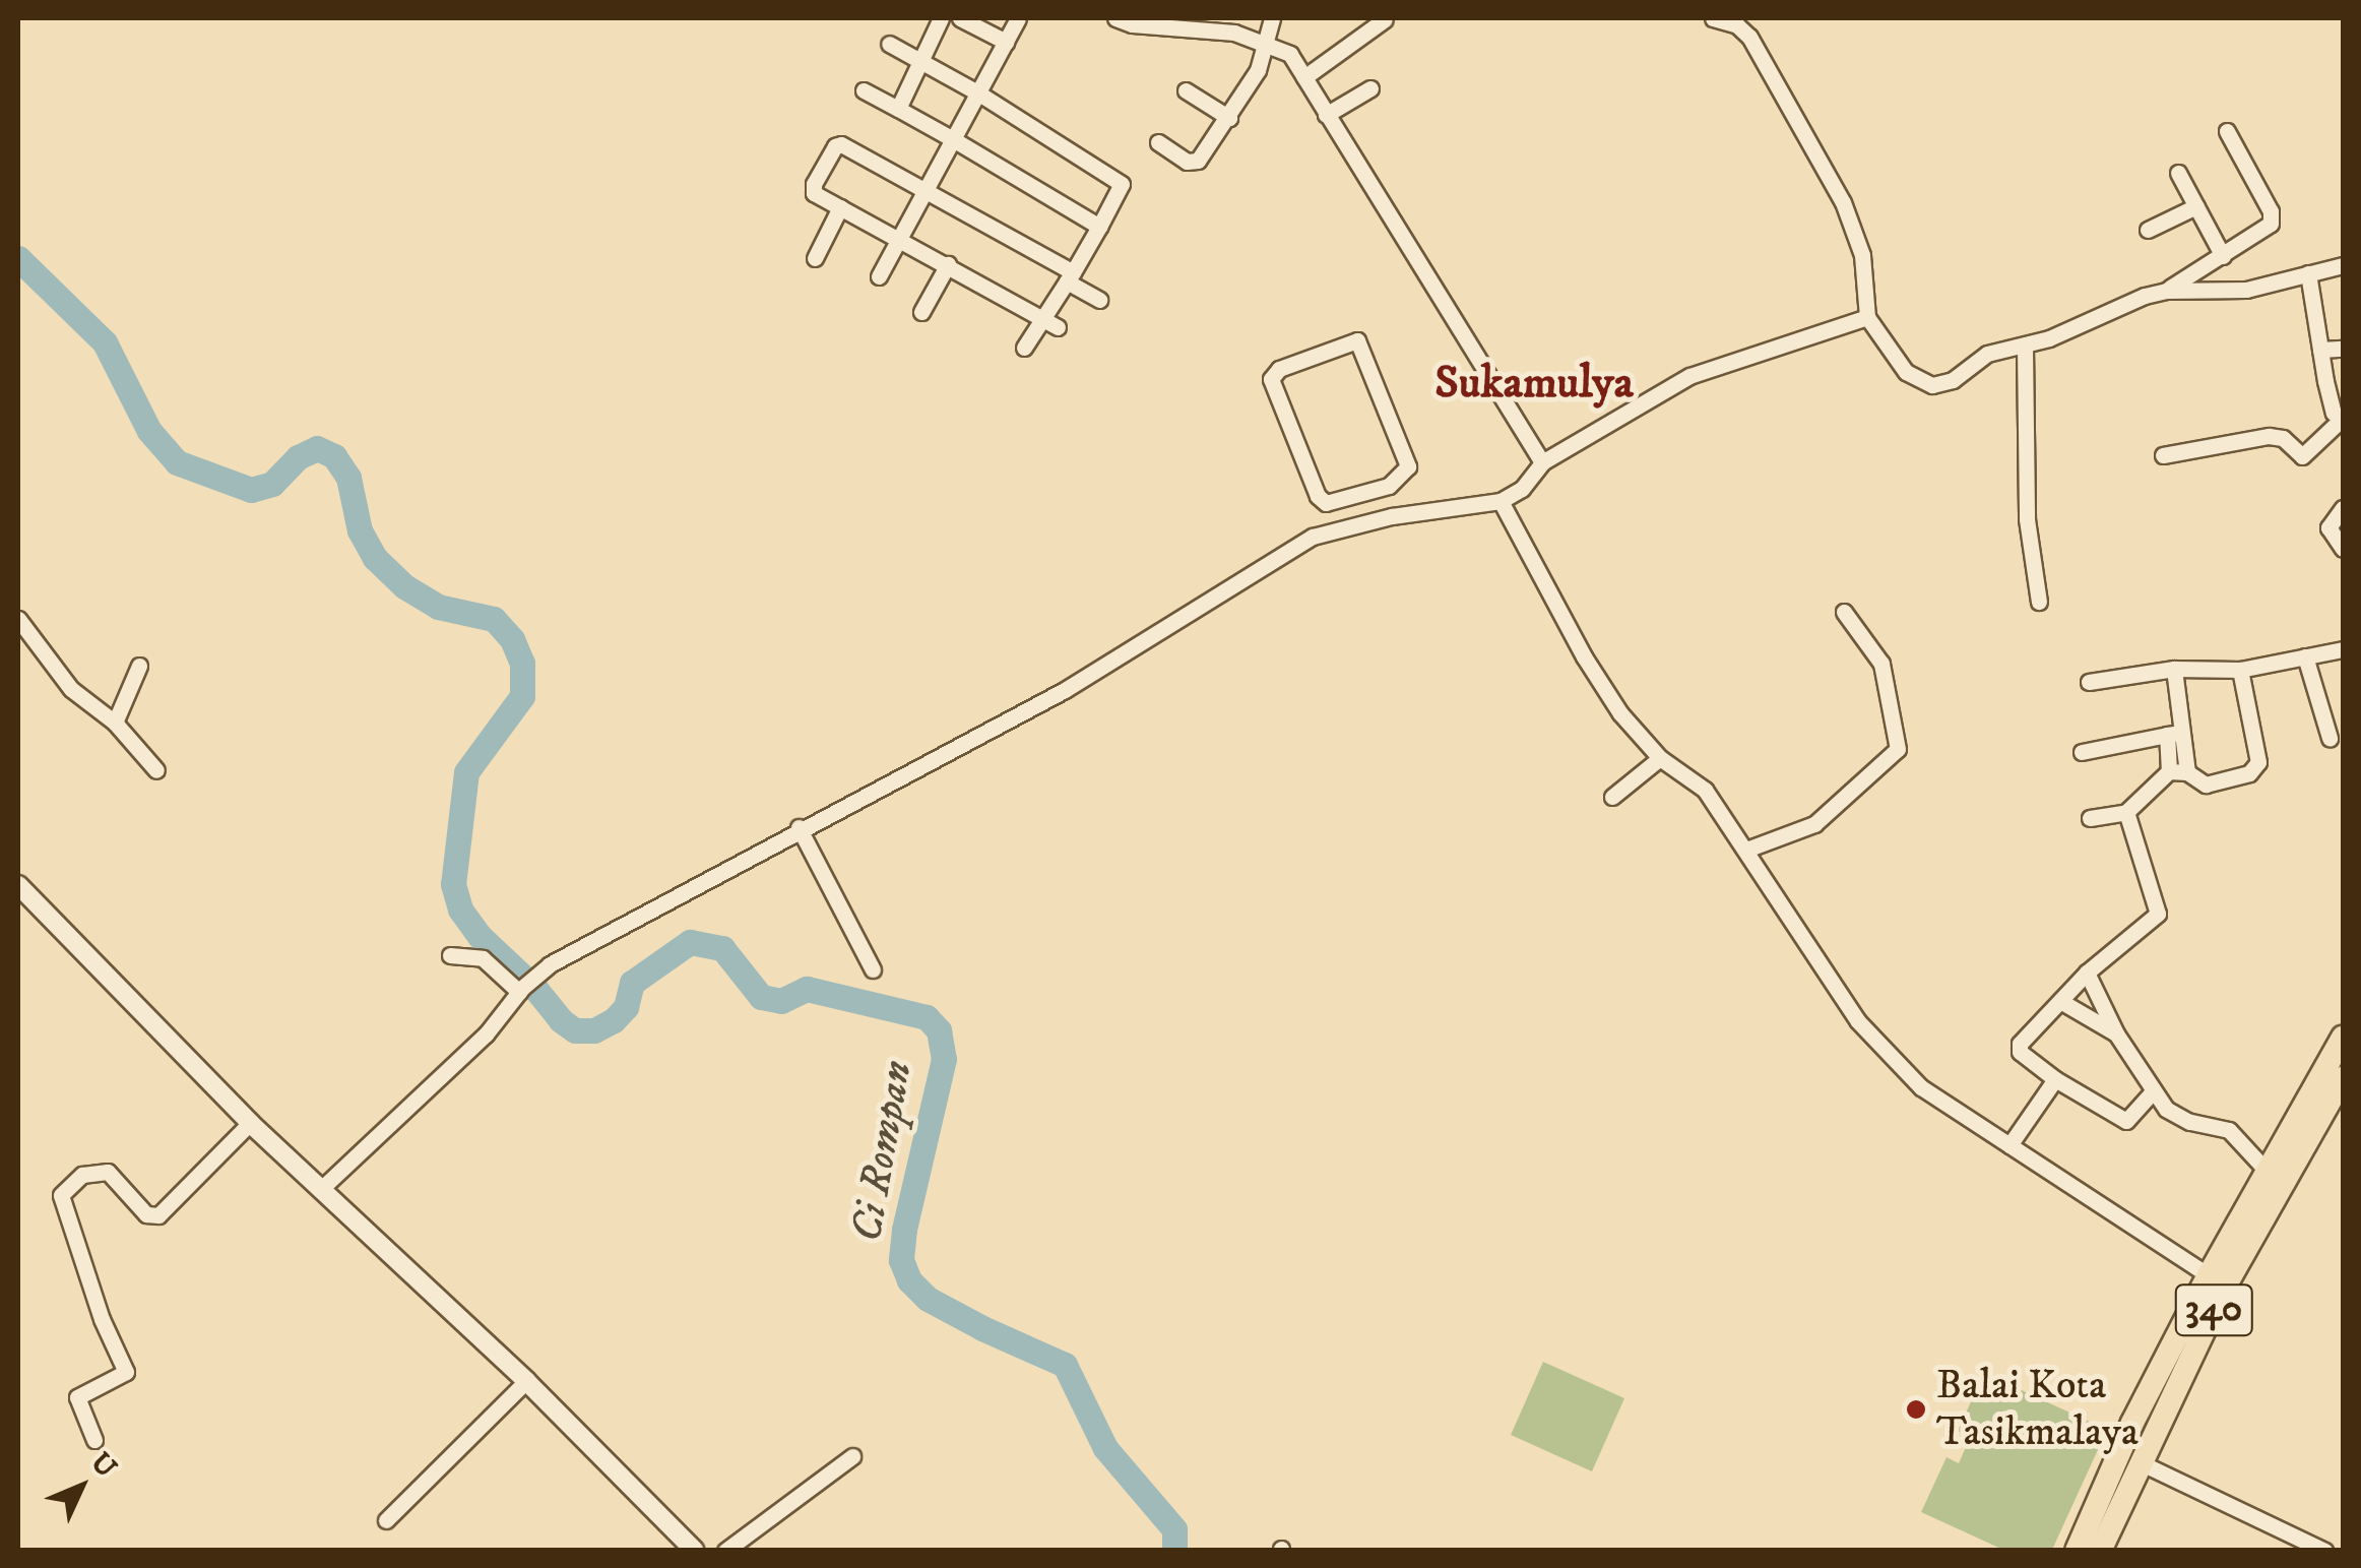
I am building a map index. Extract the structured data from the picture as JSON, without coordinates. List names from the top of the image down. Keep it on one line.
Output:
{"streets":{"main road":["340"]},"districts":["Sukamulya"],"water":["Ci Rompan"],"places":["Balai Kota Tasikmalaya"],"north":"top right"}
